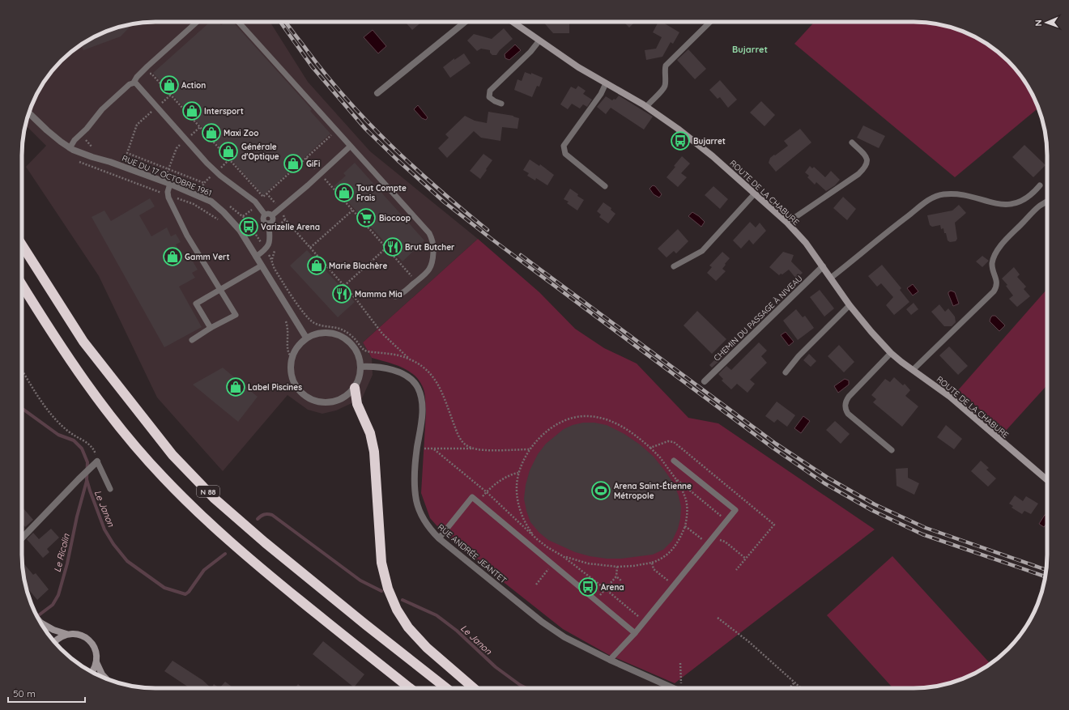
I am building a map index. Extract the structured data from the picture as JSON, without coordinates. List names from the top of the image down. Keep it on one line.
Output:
{"streets":{"highway":["N 88"],"main road":["ROUTE DE LA CHABURE"],"street":["RUE DU 17 OCTOBRE 1961","CHEMIN DU PASSAGE À NIVEAU","RUE ANDRÉE JEANTET"]},"crossings":[["RUE DU 17 OCTOBRE 1961","RUE ANDRÉE JEANTET"],["ROUTE DE LA CHABURE","CHEMIN DU PASSAGE À NIVEAU"]],"districts":["Bujarret"],"water":["Le Janon","Le Ricolin"],"places":{"shop":["Action","Intersport","Maxi Zoo","Générale d'Optique","GiFi","Tout Compte Frais","Gamm Vert","Marie Blachère","Label Piscines"],"bus stop":["Bujarret","Varizelle Arena","Arena"],"supermarket":["Biocoop"],"restaurant":["Brut Butcher","Mamma Mia"],"sports":["Arena Saint-Étienne Métropole"]},"scale_bar":"50 m","north":"left"}
